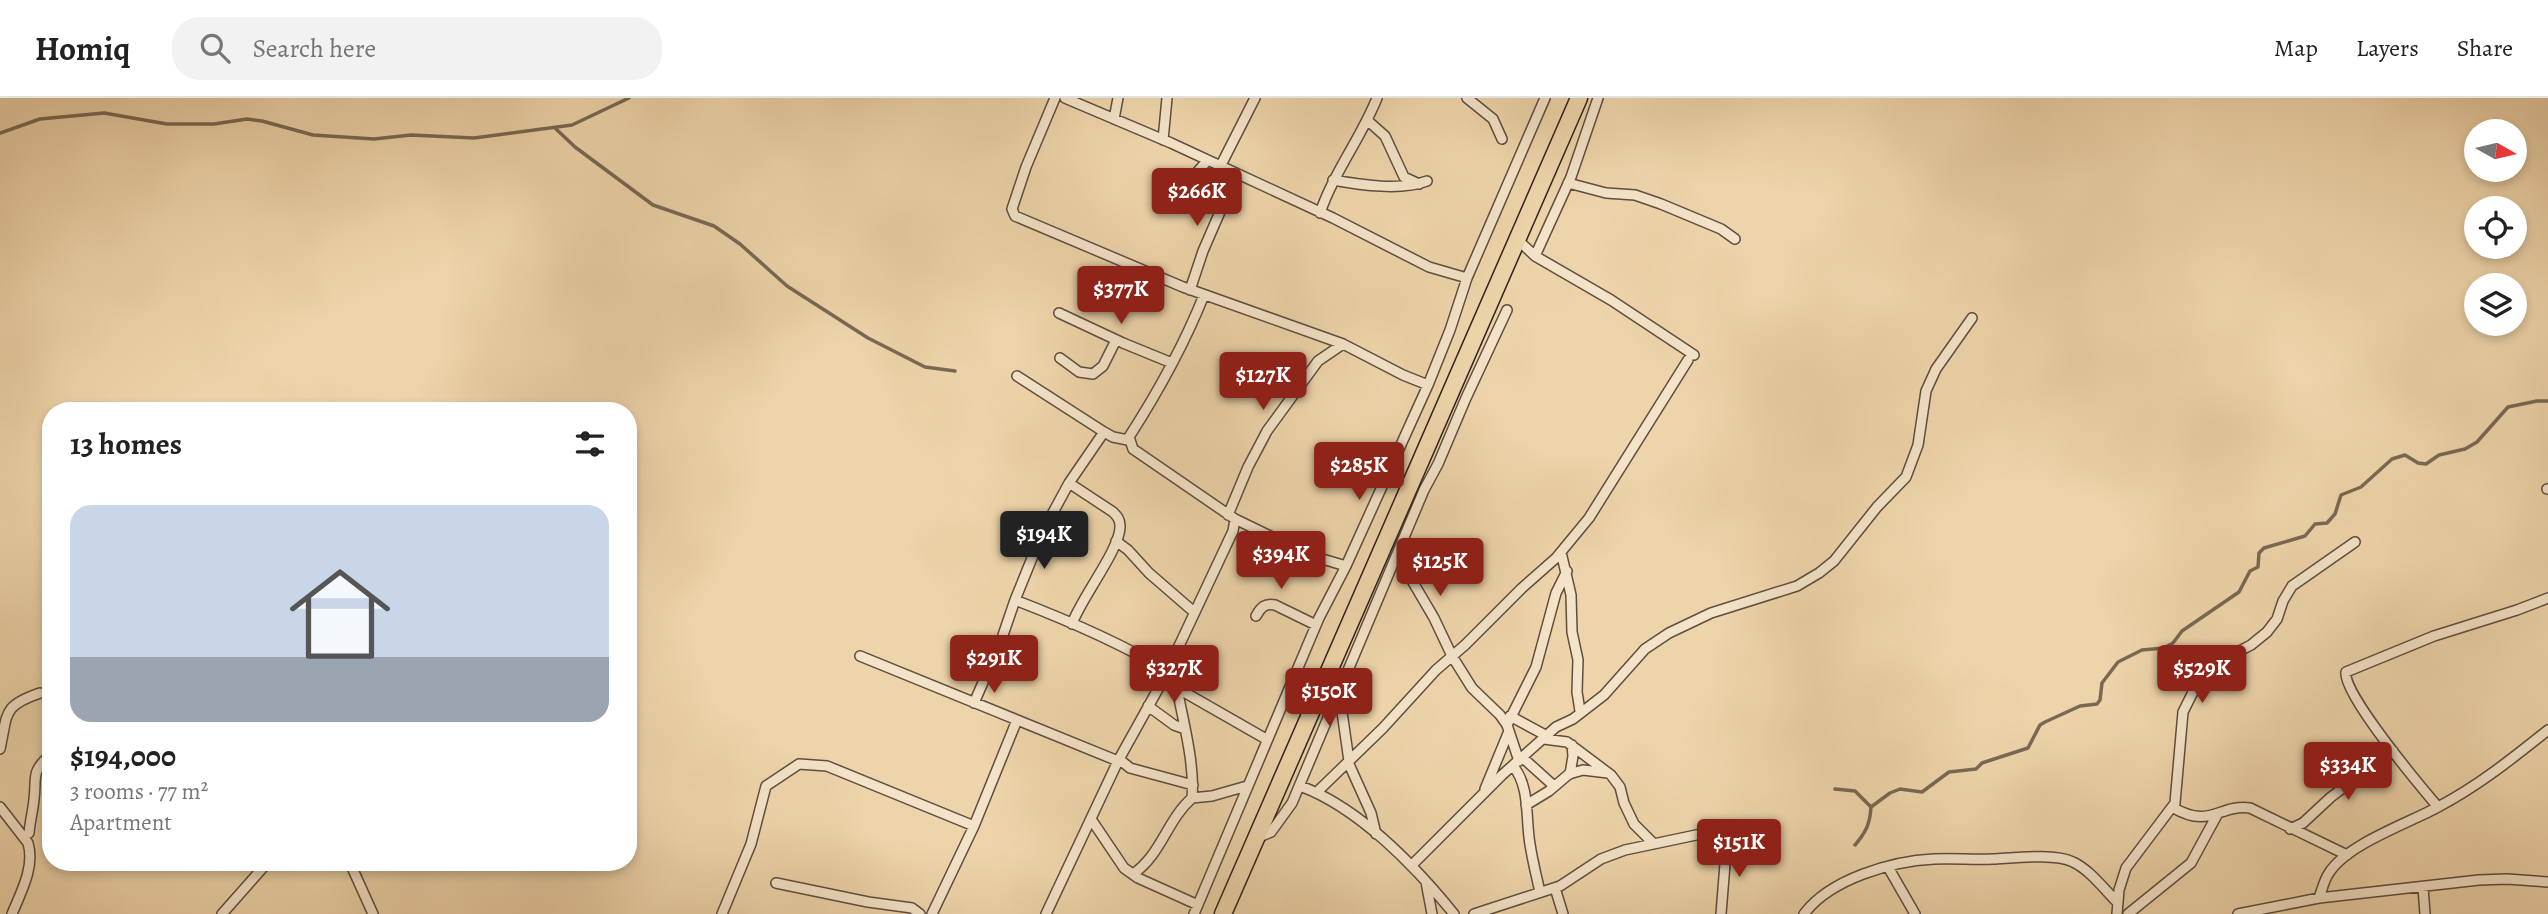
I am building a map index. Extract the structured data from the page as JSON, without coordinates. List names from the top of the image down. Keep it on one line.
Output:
{"north":"right","page":{"header":"Homiq","search":"Search here","nav":["Map","Layers","Share"],"price":["$266K","$377K","$127K","$285K","$194K","$394K","$125K","$291K","$327K","$529K","$150K","$334K","$151K"],"heading":"13 homes","list":[{"name":"$194,000","note":"3 rooms · 77 m² · Apartment"}]}}
